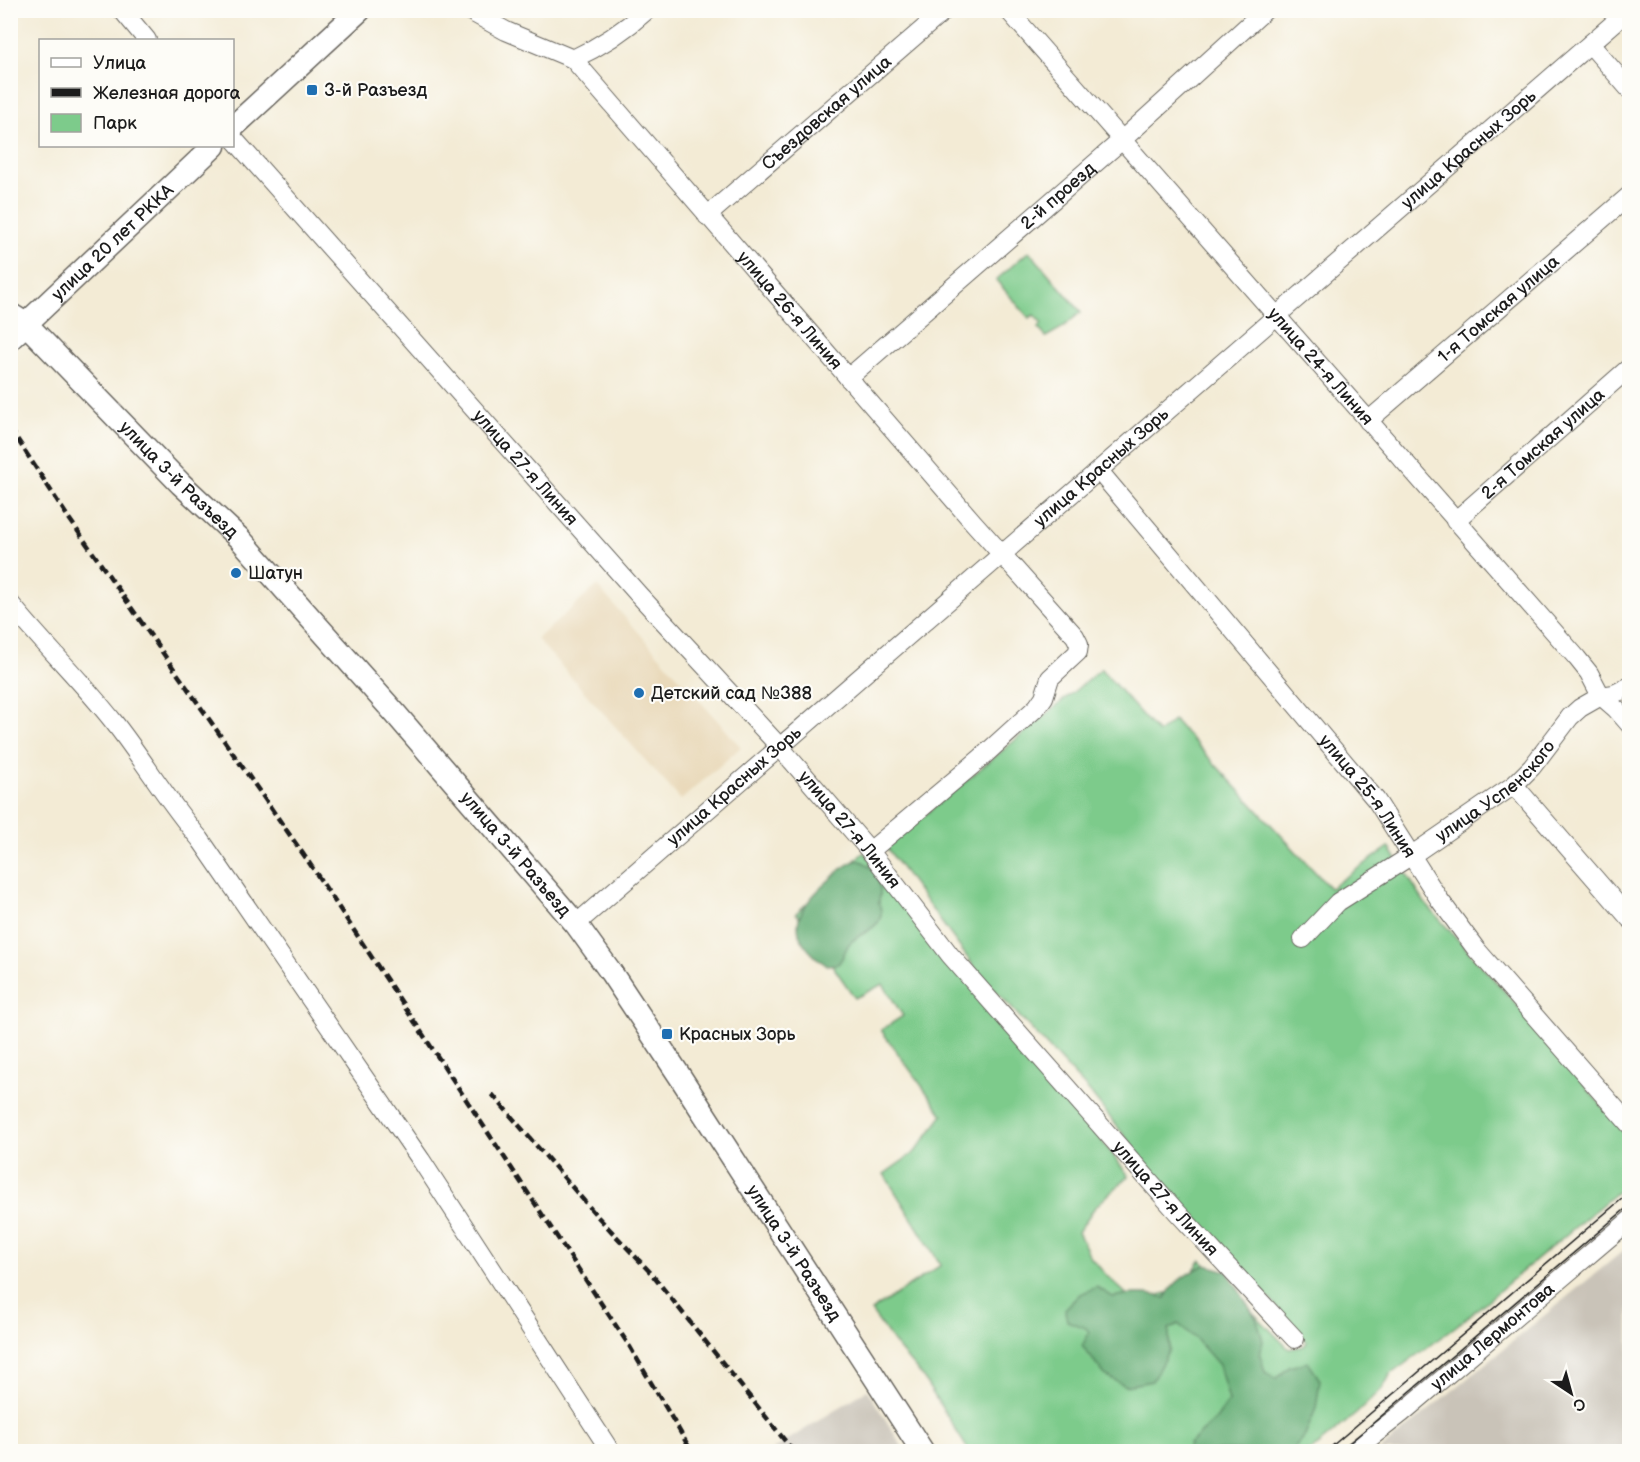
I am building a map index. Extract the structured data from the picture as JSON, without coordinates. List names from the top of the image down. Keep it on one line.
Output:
{"streets":{"main road":["улица 20 лет РККА","улица 3-й Разъезд"],"street":["Съездовская улица","улица Красных Зорь","2-й проезд","1-я Томская улица","улица 26-я Линия","улица 24-я Линия","2-я Томская улица","улица 27-я Линия","улица Успенского","улица 25-я Линия","улица Лермонтова"]},"crossings":[["Съездовская улица","улица 26-я Линия"],["улица Красных Зорь","улица 26-я Линия"],["улица Красных Зорь","улица 24-я Линия"],["улица Красных Зорь","улица 27-я Линия"],["улица Красных Зорь","улица 3-й Разъезд"],["улица Красных Зорь","улица 25-я Линия"],["2-й проезд","улица 26-я Линия"],["2-й проезд","улица 24-я Линия"],["улица 20 лет РККА","улица 3-й Разъезд"],["1-я Томская улица","улица 24-я Линия"],["улица 26-я Линия","улица 27-я Линия"],["улица 24-я Линия","2-я Томская улица"],["улица 24-я Линия","улица Успенского"],["улица Успенского","улица 25-я Линия"]],"places":{"transit":["3-й Разъезд","Красных Зорь"],"other":["Шатун","Детский сад №388"]},"legend":["Улица","Железная дорога","Парк"],"north":"bottom right"}
